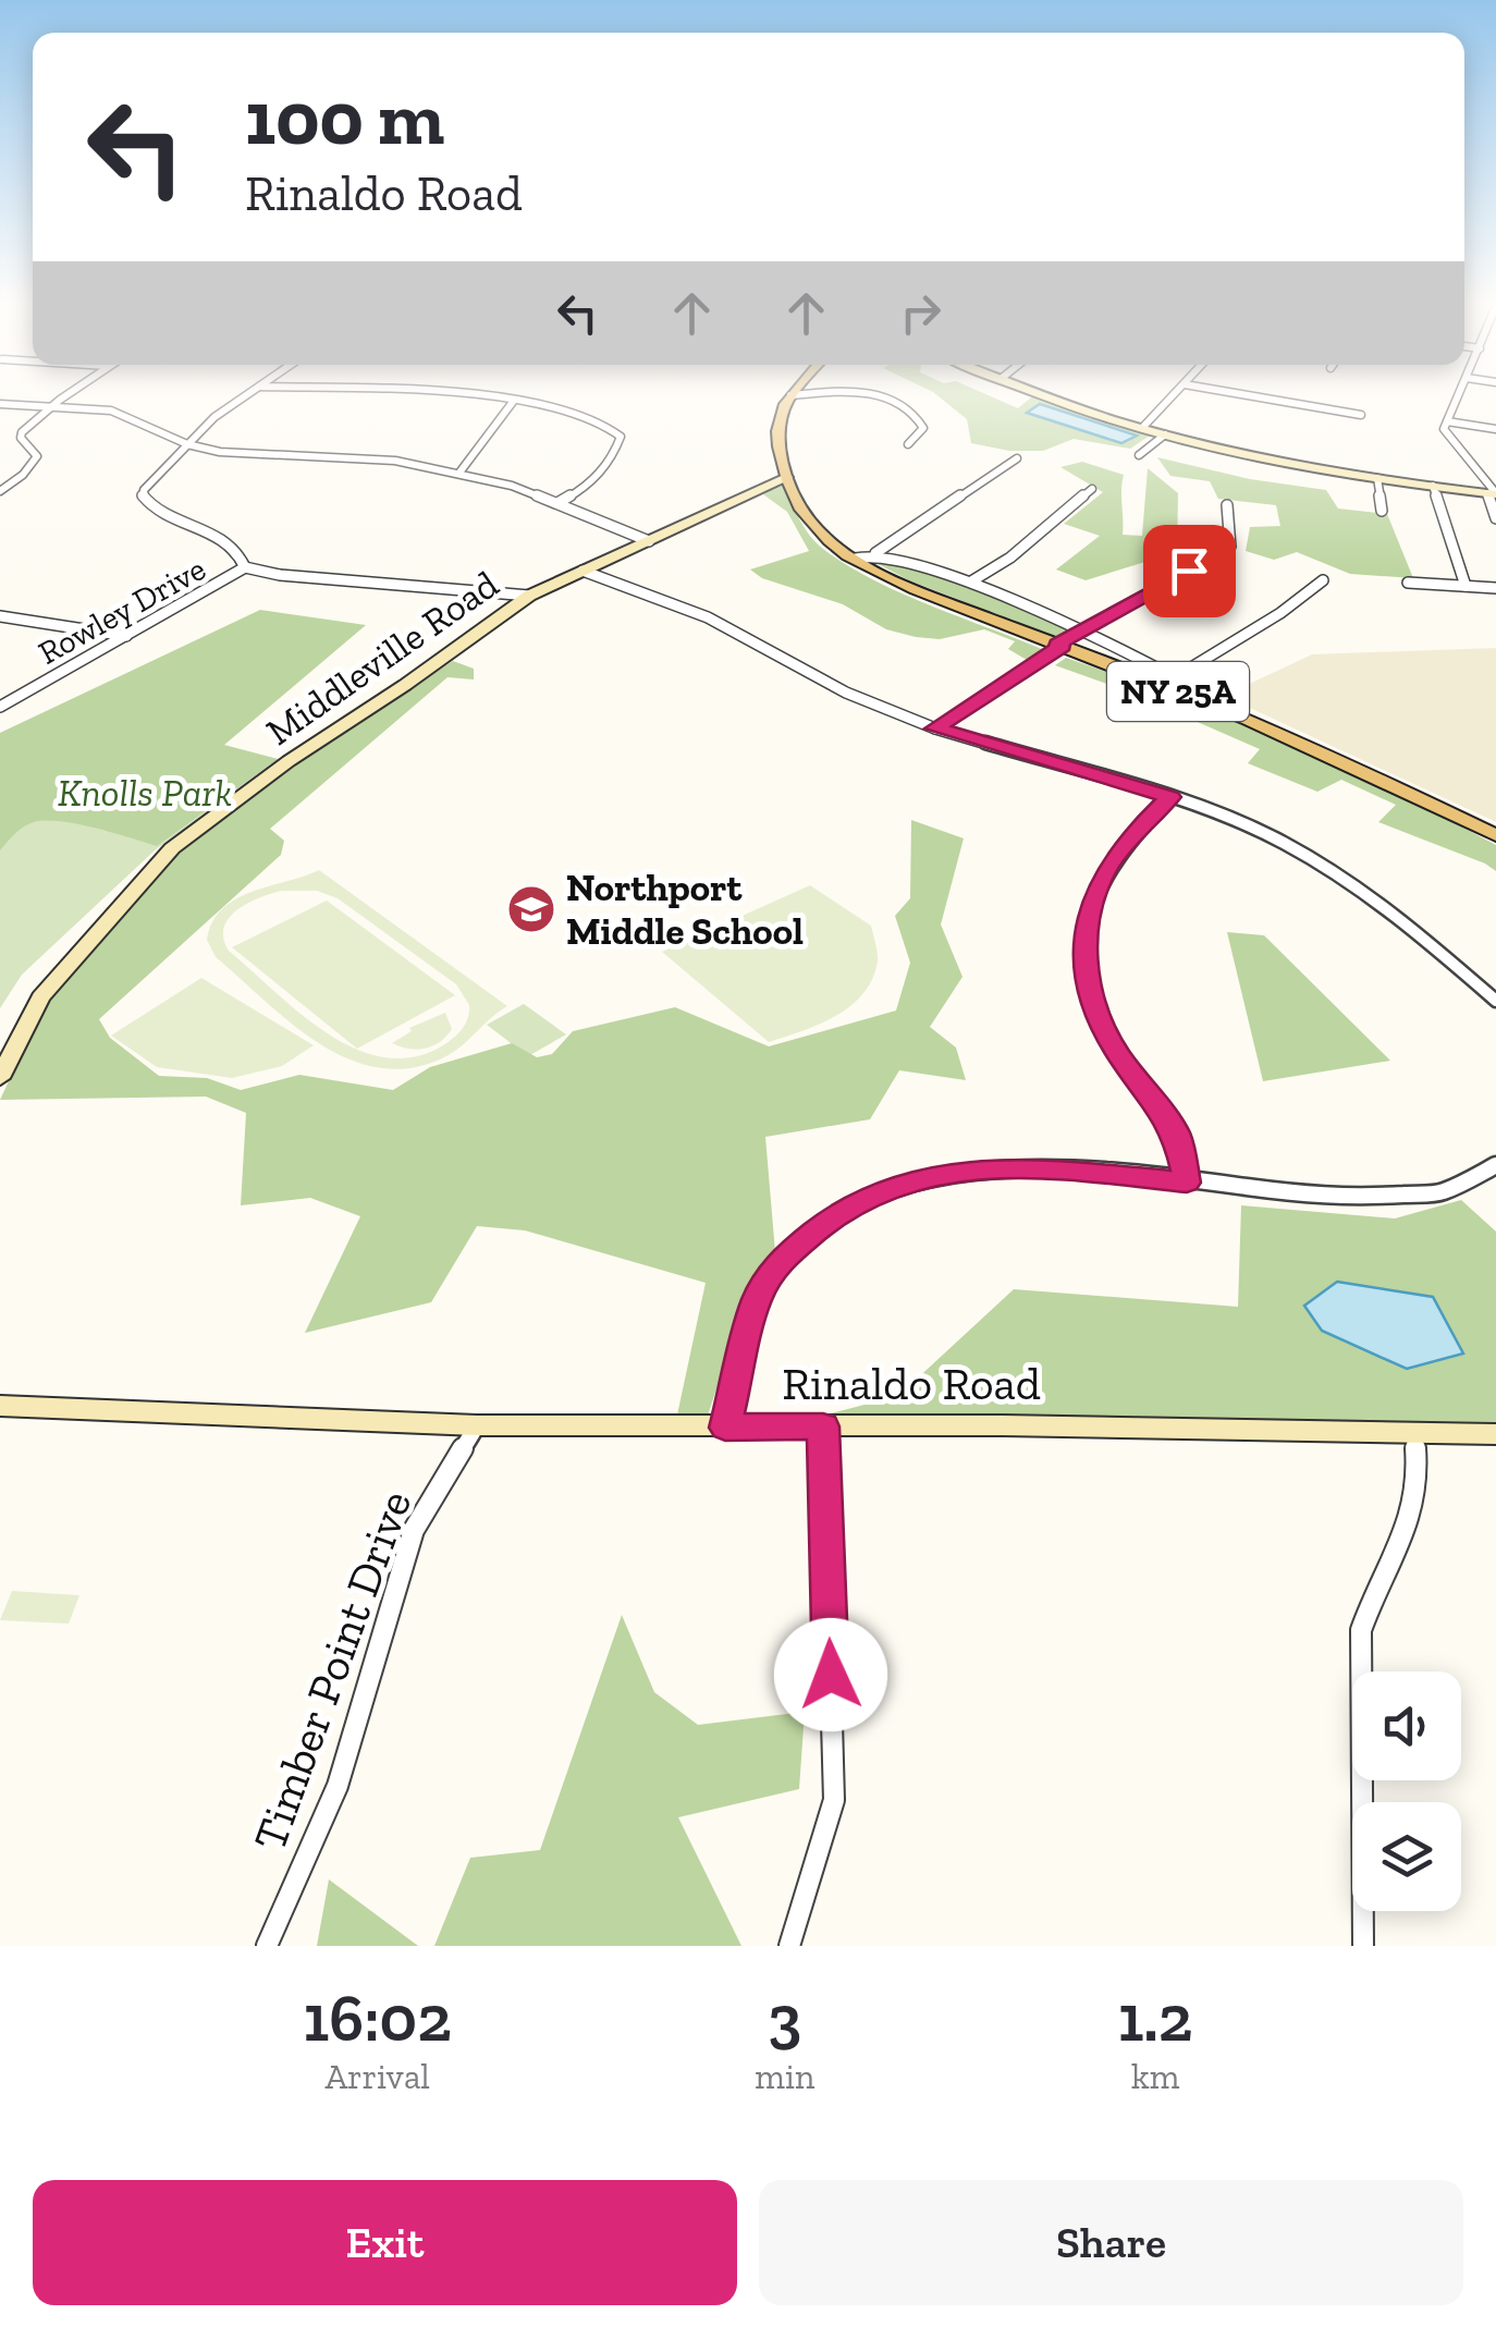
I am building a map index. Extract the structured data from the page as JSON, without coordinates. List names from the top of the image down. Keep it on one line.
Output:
{"streets":{"main road":["NY 25A"],"street":["Rowley Drive","Middleville Road","Rinaldo Road","Timber Point Drive"]},"crossings":[["Rowley Drive","Middleville Road"],["Middleville Road","NY 25A"],["Rinaldo Road","Timber Point Drive"]],"parks":["Knolls Park"],"places":{"school or university":["Northport Middle School"]},"page":{"turn":["100 m","Rinaldo Road"],"eta":["16:02","Arrival","3","min","1.2","km"],"buttons":["Exit","Share"]}}
